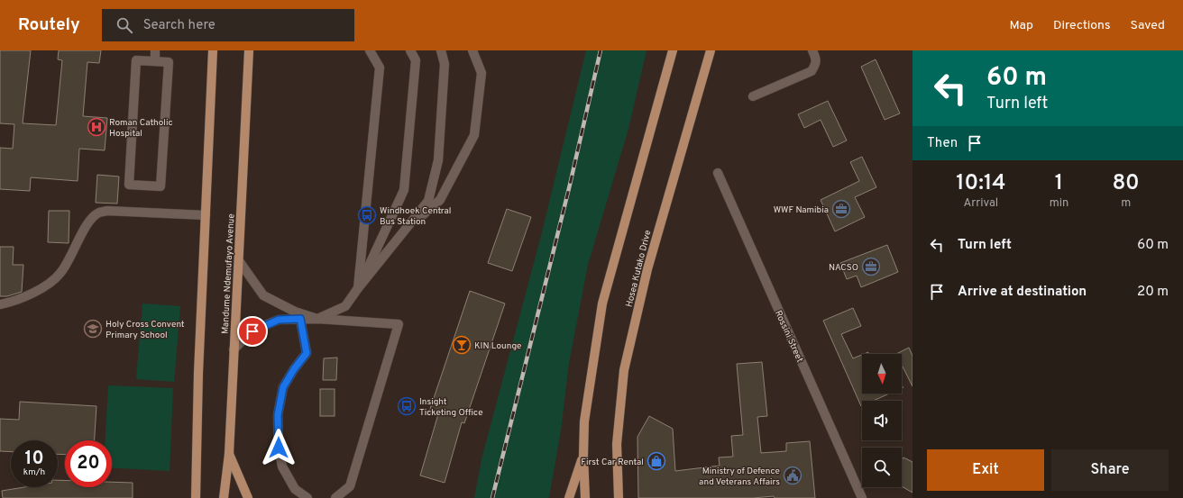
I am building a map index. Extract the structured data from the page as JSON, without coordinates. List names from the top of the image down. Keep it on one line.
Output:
{"streets":{"main road":["Hosea Kutako Drive","Mandume Ndemufayo Avenue"],"street":["Rossini Street"]},"places":{"hospital":["Roman Catholic Hospital"],"office":["WWF Namibia","NACSO"],"bus stop":["Windhoek Central Bus Station","Insight Ticketing Office"],"school or university":["Holy Cross Convent Primary School"],"bar":["KIN Lounge"],"shop":["First Car Rental"],"public building":["Ministry of Defence and Veterans Affairs"]},"north":"bottom","page":{"header":"Routely","search":"Search here","nav":["Map","Directions","Saved"],"turn":["60 m","Turn left"],"then":"Then","eta":["10:14","Arrival","1","min","80","m"],"list":[{"name":"Turn left","value":"60 m"},{"name":"Arrive at destination","value":"20 m"}],"speed":"10 km/h","limit":"20","buttons":["Exit","Share"]}}
